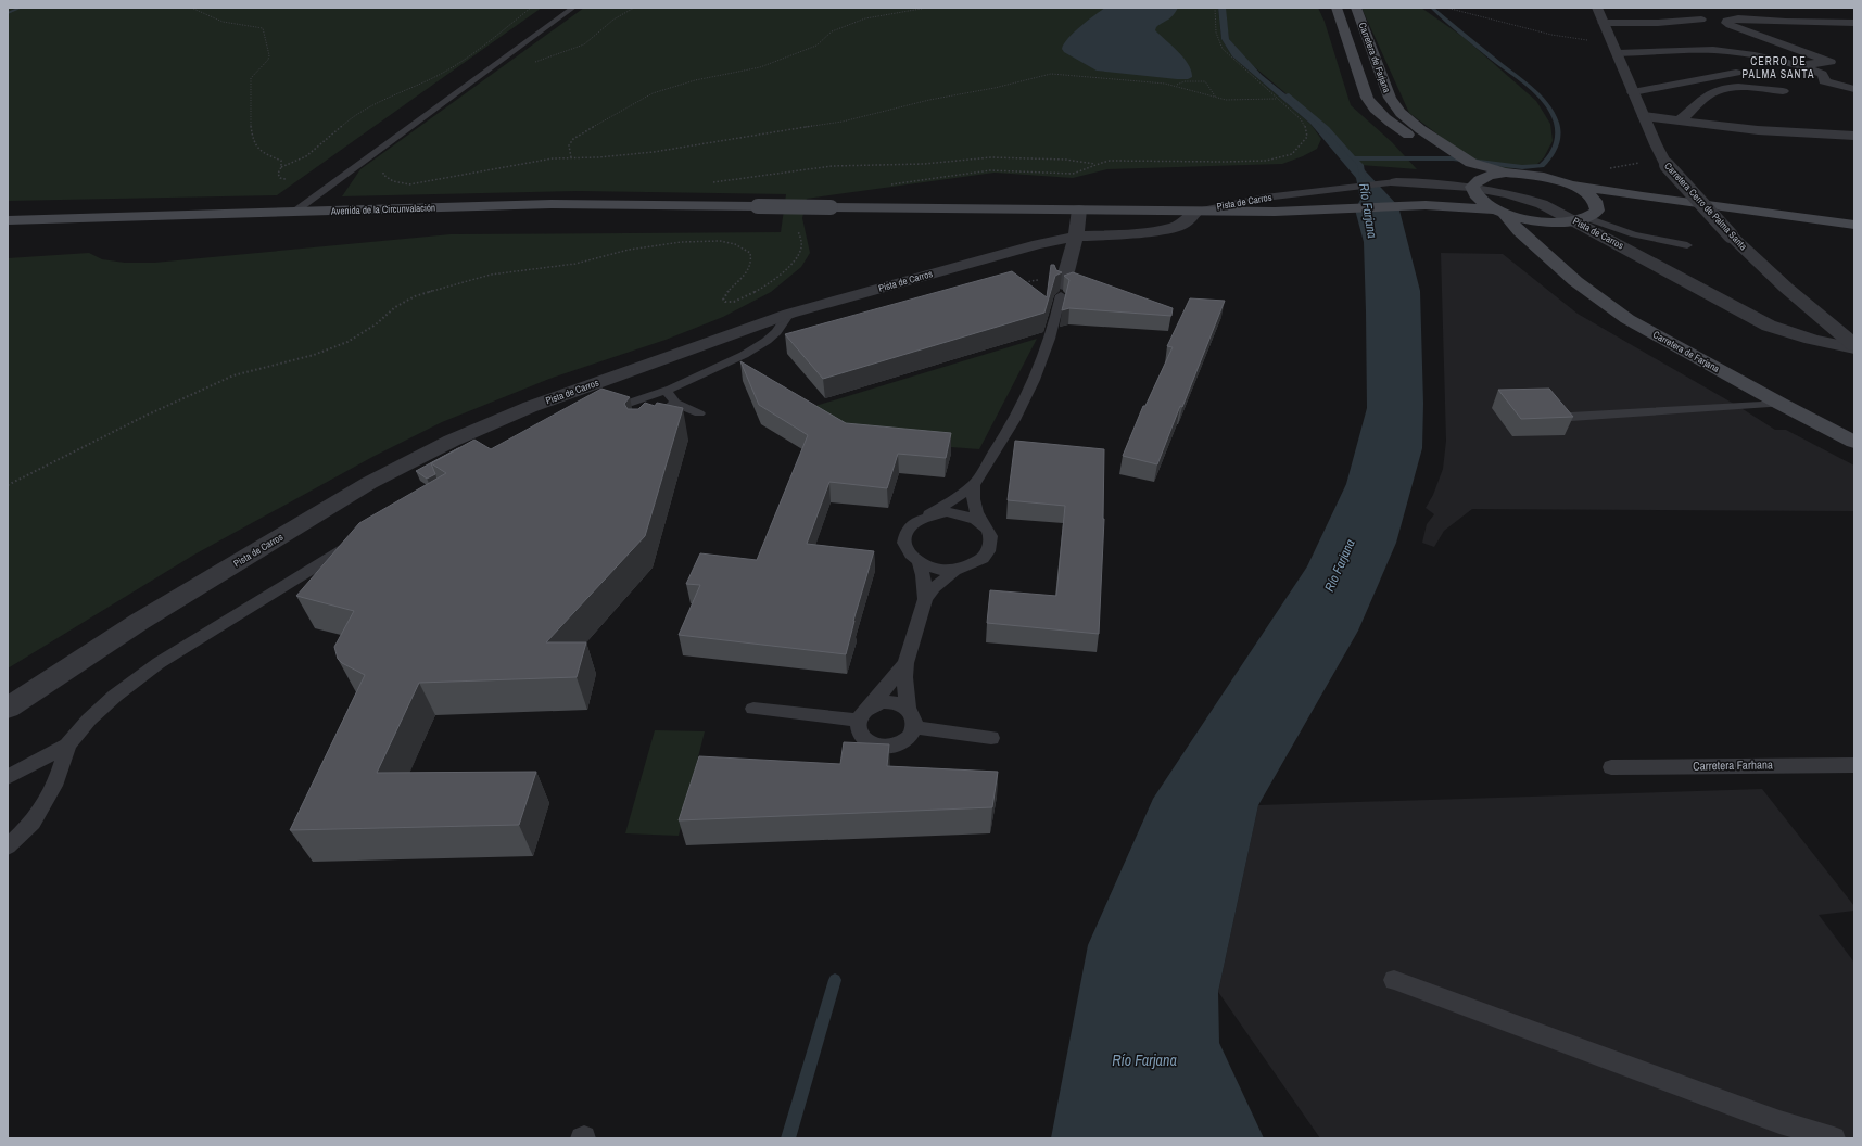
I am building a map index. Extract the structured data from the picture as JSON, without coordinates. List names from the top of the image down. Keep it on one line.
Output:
{"streets":{"main road":["Carretera de Farjana","Avenida de la Circunvalación"],"street":["Pista de Carros","Carretera Cerro de Palma Santa"],"lane":["Carretera Farhana"]},"crossings":[["Carretera de Farjana","Pista de Carros"],["Pista de Carros","Avenida de la Circunvalación"]],"districts":["CERRO DE PALMA SANTA"],"water":["Río Farjana"]}
